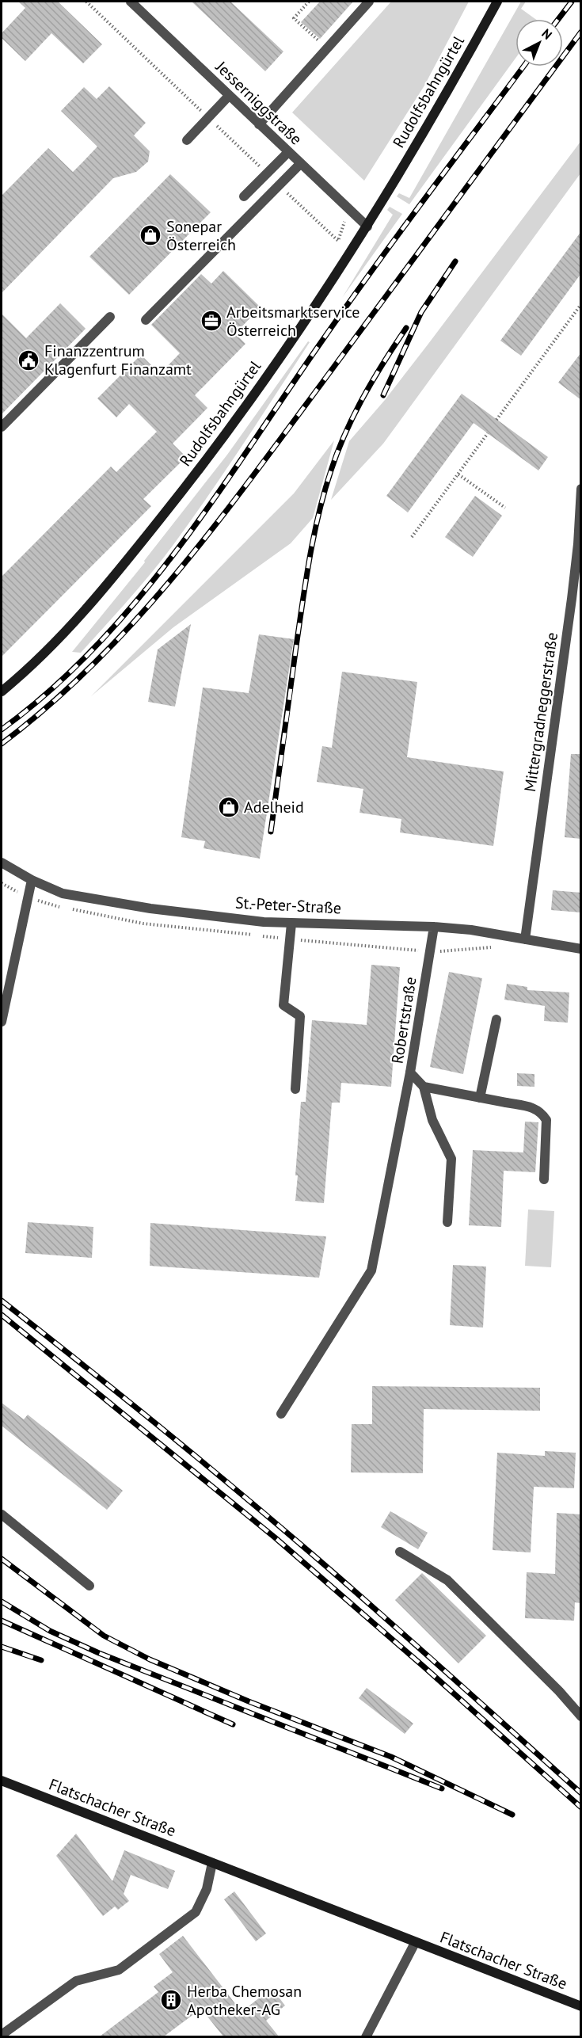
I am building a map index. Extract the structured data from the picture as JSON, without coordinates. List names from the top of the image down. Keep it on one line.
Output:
{"streets":{"street":["Rudolfsbahngürtel","Jesserniggstraße","Mittergradneggerstraße","St.-Peter-Straße","Robertstraße","Flatschacher Straße"]},"crossings":[["Rudolfsbahngürtel","Jesserniggstraße"],["Mittergradneggerstraße","St.-Peter-Straße"],["St.-Peter-Straße","Robertstraße"]],"places":{"shop":["Sonepar Österreich","Adelheid"],"office":["Arbeitsmarktservice Österreich"],"public building":["Finanzzentrum Klagenfurt Finanzamt"],"building":["Herba Chemosan Apotheker-AG"]},"north":"top right"}
